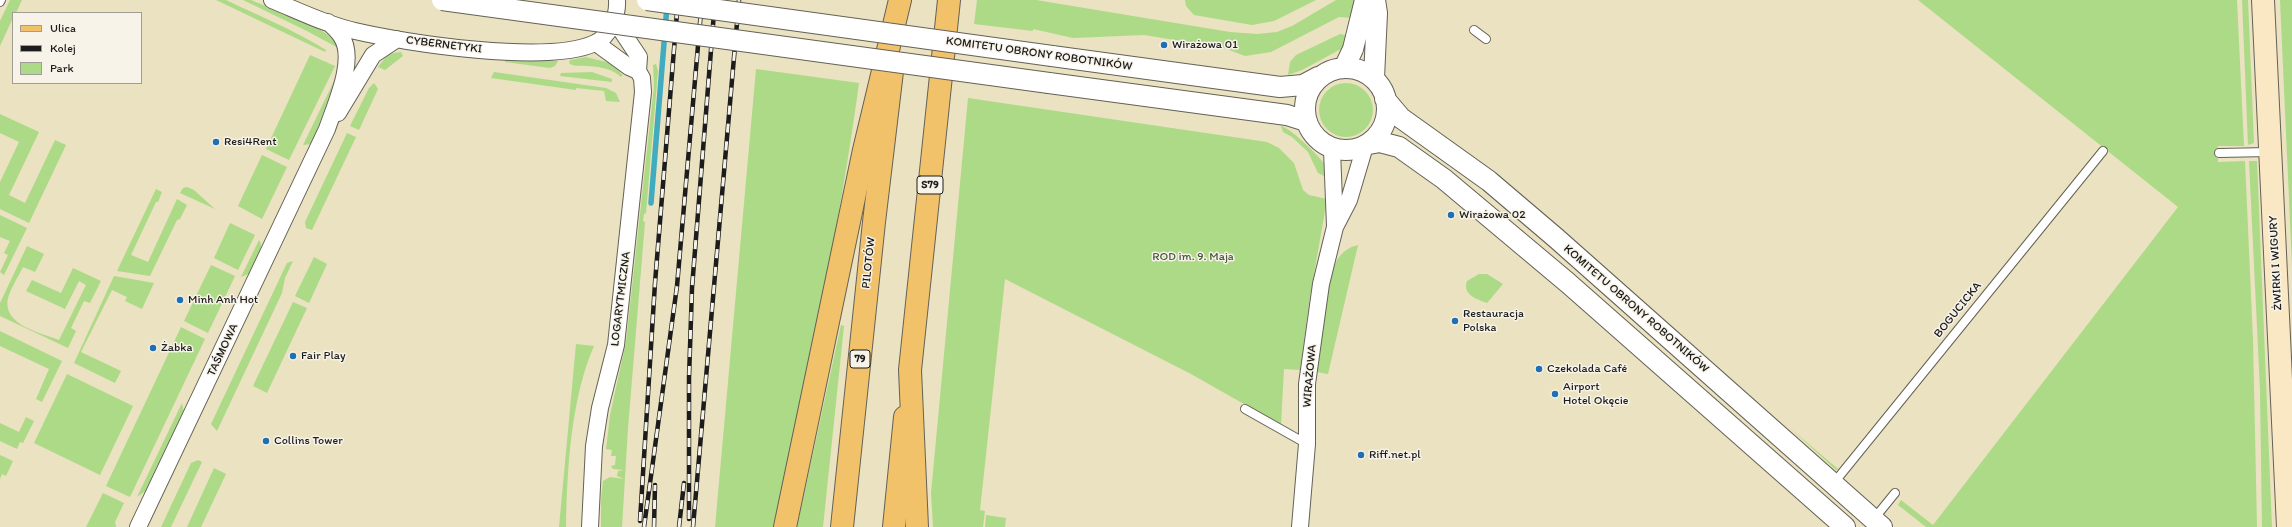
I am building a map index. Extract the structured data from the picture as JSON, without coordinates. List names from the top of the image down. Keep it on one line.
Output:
{"streets":{"main road":["S79","PILOTÓW","ŻWIRKI I WIGURY","79"],"street":["CYBERNETYKI","KOMITETU OBRONY ROBOTNIKÓW","LOGARYTMICZNA","TAŚMOWA","WIRAŻOWA"],"lane":["BOGUCICKA"]},"crossings":[["CYBERNETYKI","TAŚMOWA"],["KOMITETU OBRONY ROBOTNIKÓW","BOGUCICKA"],["KOMITETU OBRONY ROBOTNIKÓW","WIRAŻOWA"]],"parks":["ROD im. 9. Maja"],"places":["Wirażowa 01","Resi4Rent","Wirażowa 02","Minh Anh Hot","Restauracja Polska","Żabka","Fair Play","Czekolada Café","Airport Hotel Okęcie","Collins Tower","Riff.net.pl"],"legend":["Ulica","Kolej","Park"]}
